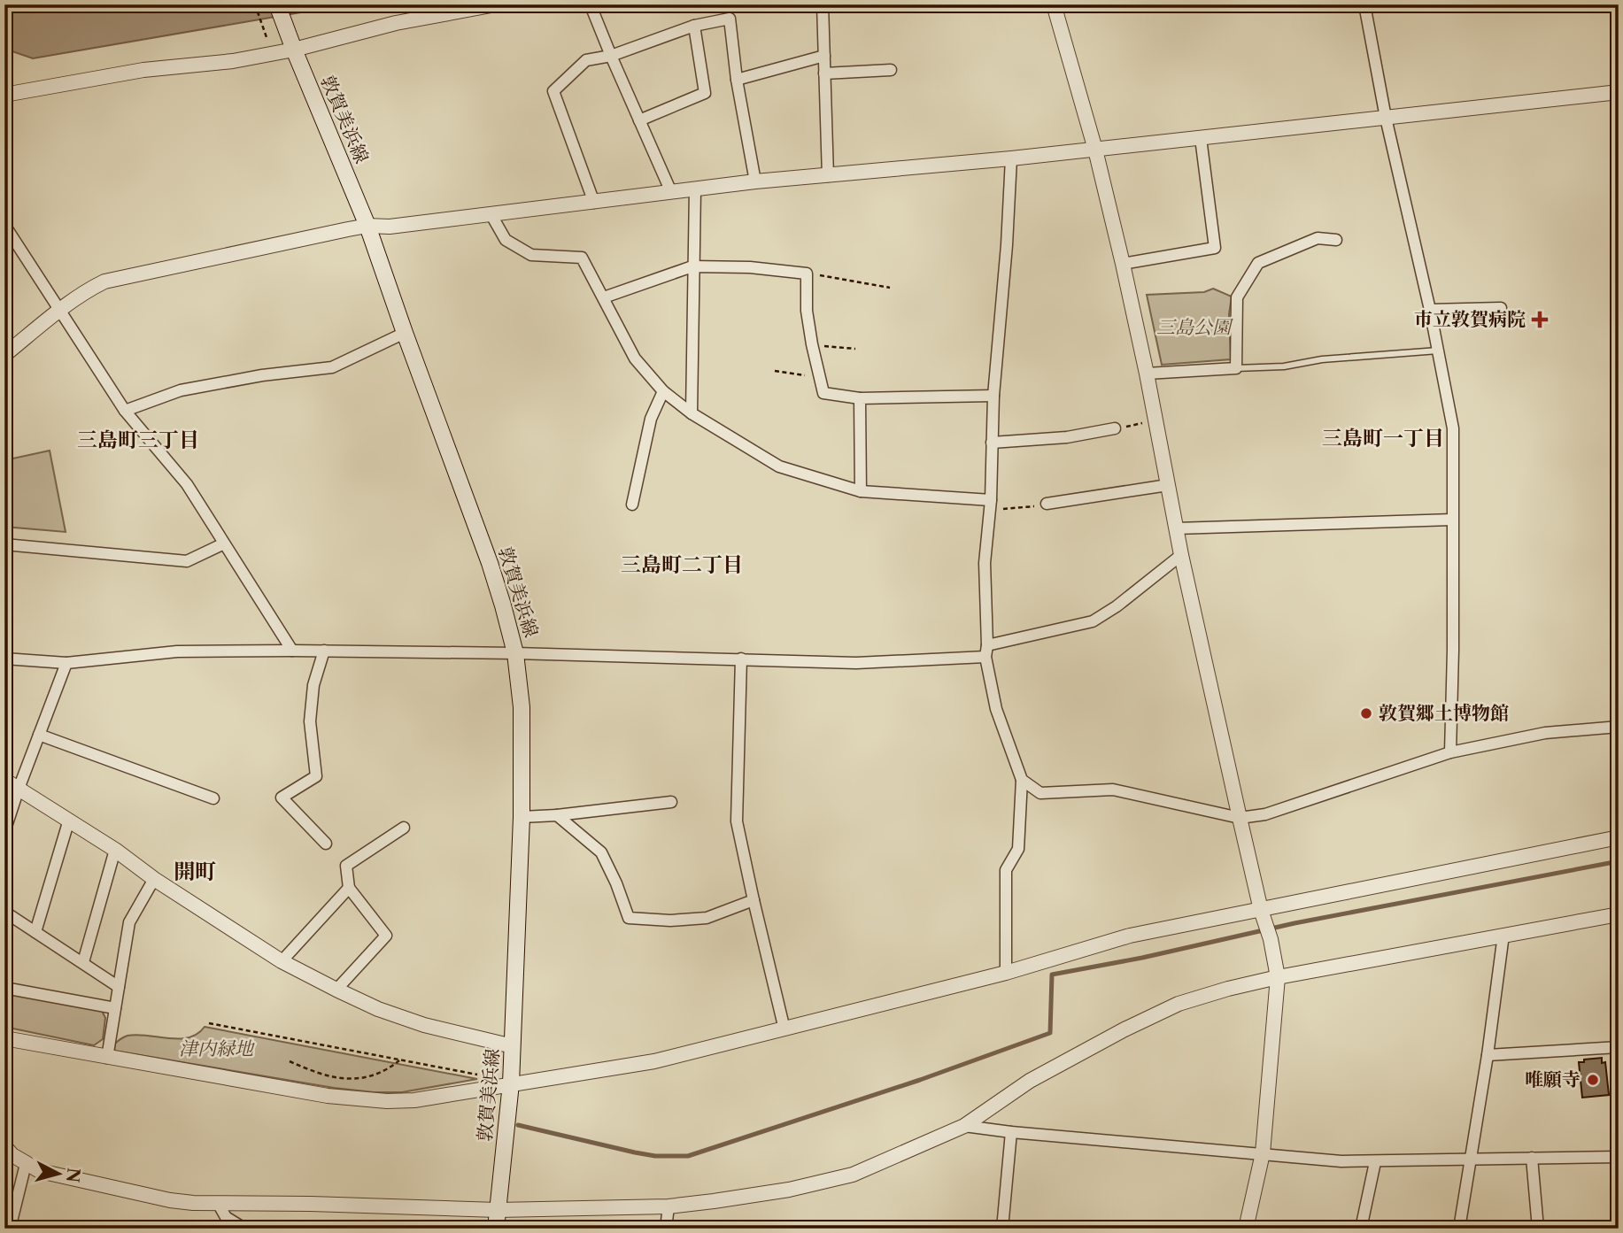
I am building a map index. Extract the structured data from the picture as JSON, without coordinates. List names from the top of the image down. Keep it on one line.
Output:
{"streets":{"main road":["敦賀美浜線"]},"districts":["三島町一丁目","三島町三丁目","三島町二丁目","開町"],"parks":["三島公園","津内緑地"],"places":{"health":["市立敦賀病院"],"other":["敦賀郷土博物館","唯願寺"]},"north":"right"}
